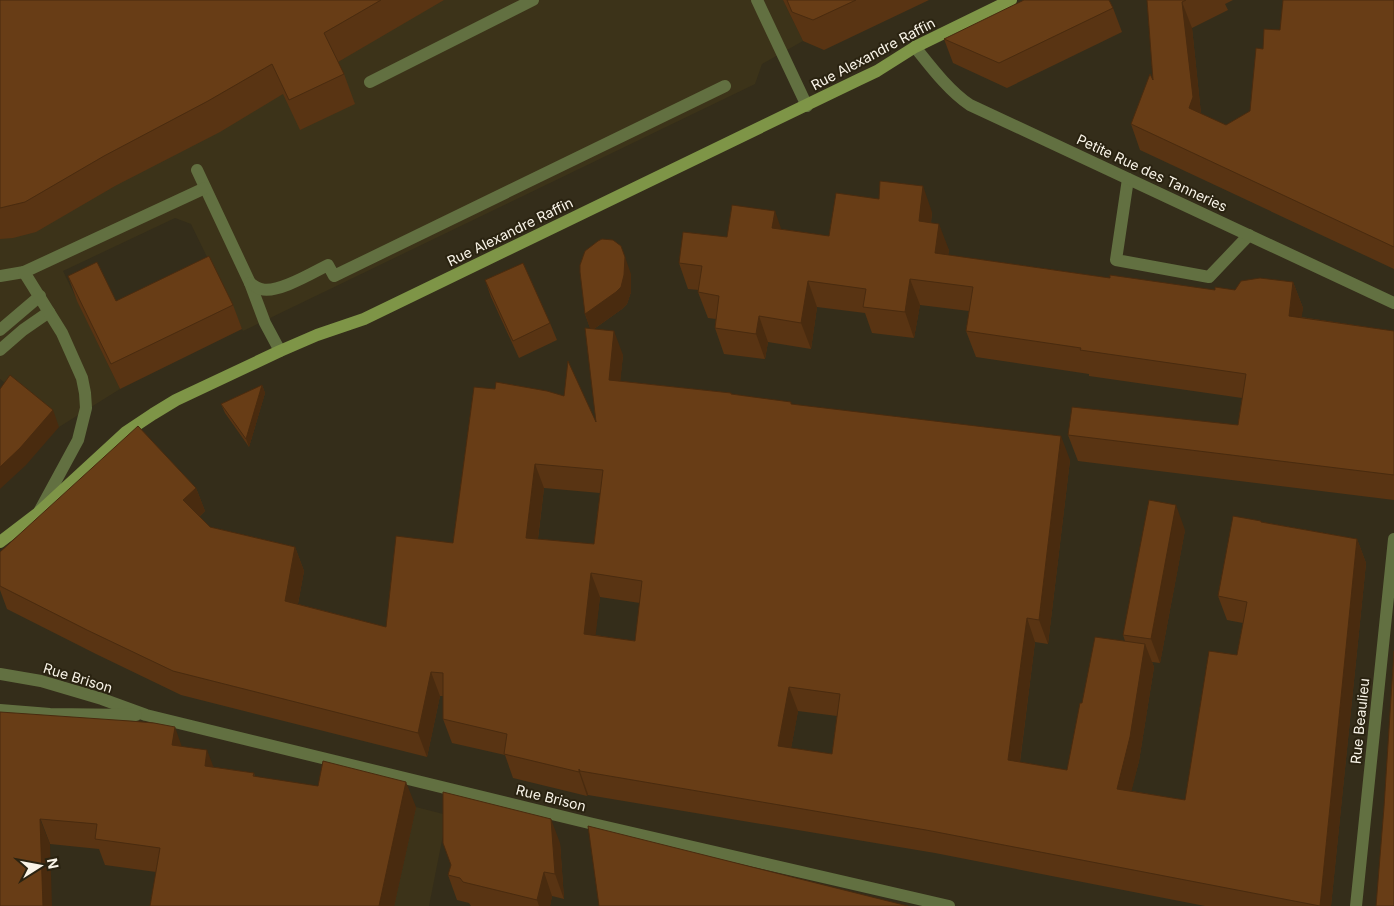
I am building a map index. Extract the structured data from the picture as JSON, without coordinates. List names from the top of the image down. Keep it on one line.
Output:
{"streets":{"main road":["Rue Alexandre Raffin"],"street":["Petite Rue des Tanneries","Rue Brison","Rue Beaulieu"]},"crossings":[["Rue Alexandre Raffin","Petite Rue des Tanneries"]],"north":"right"}
